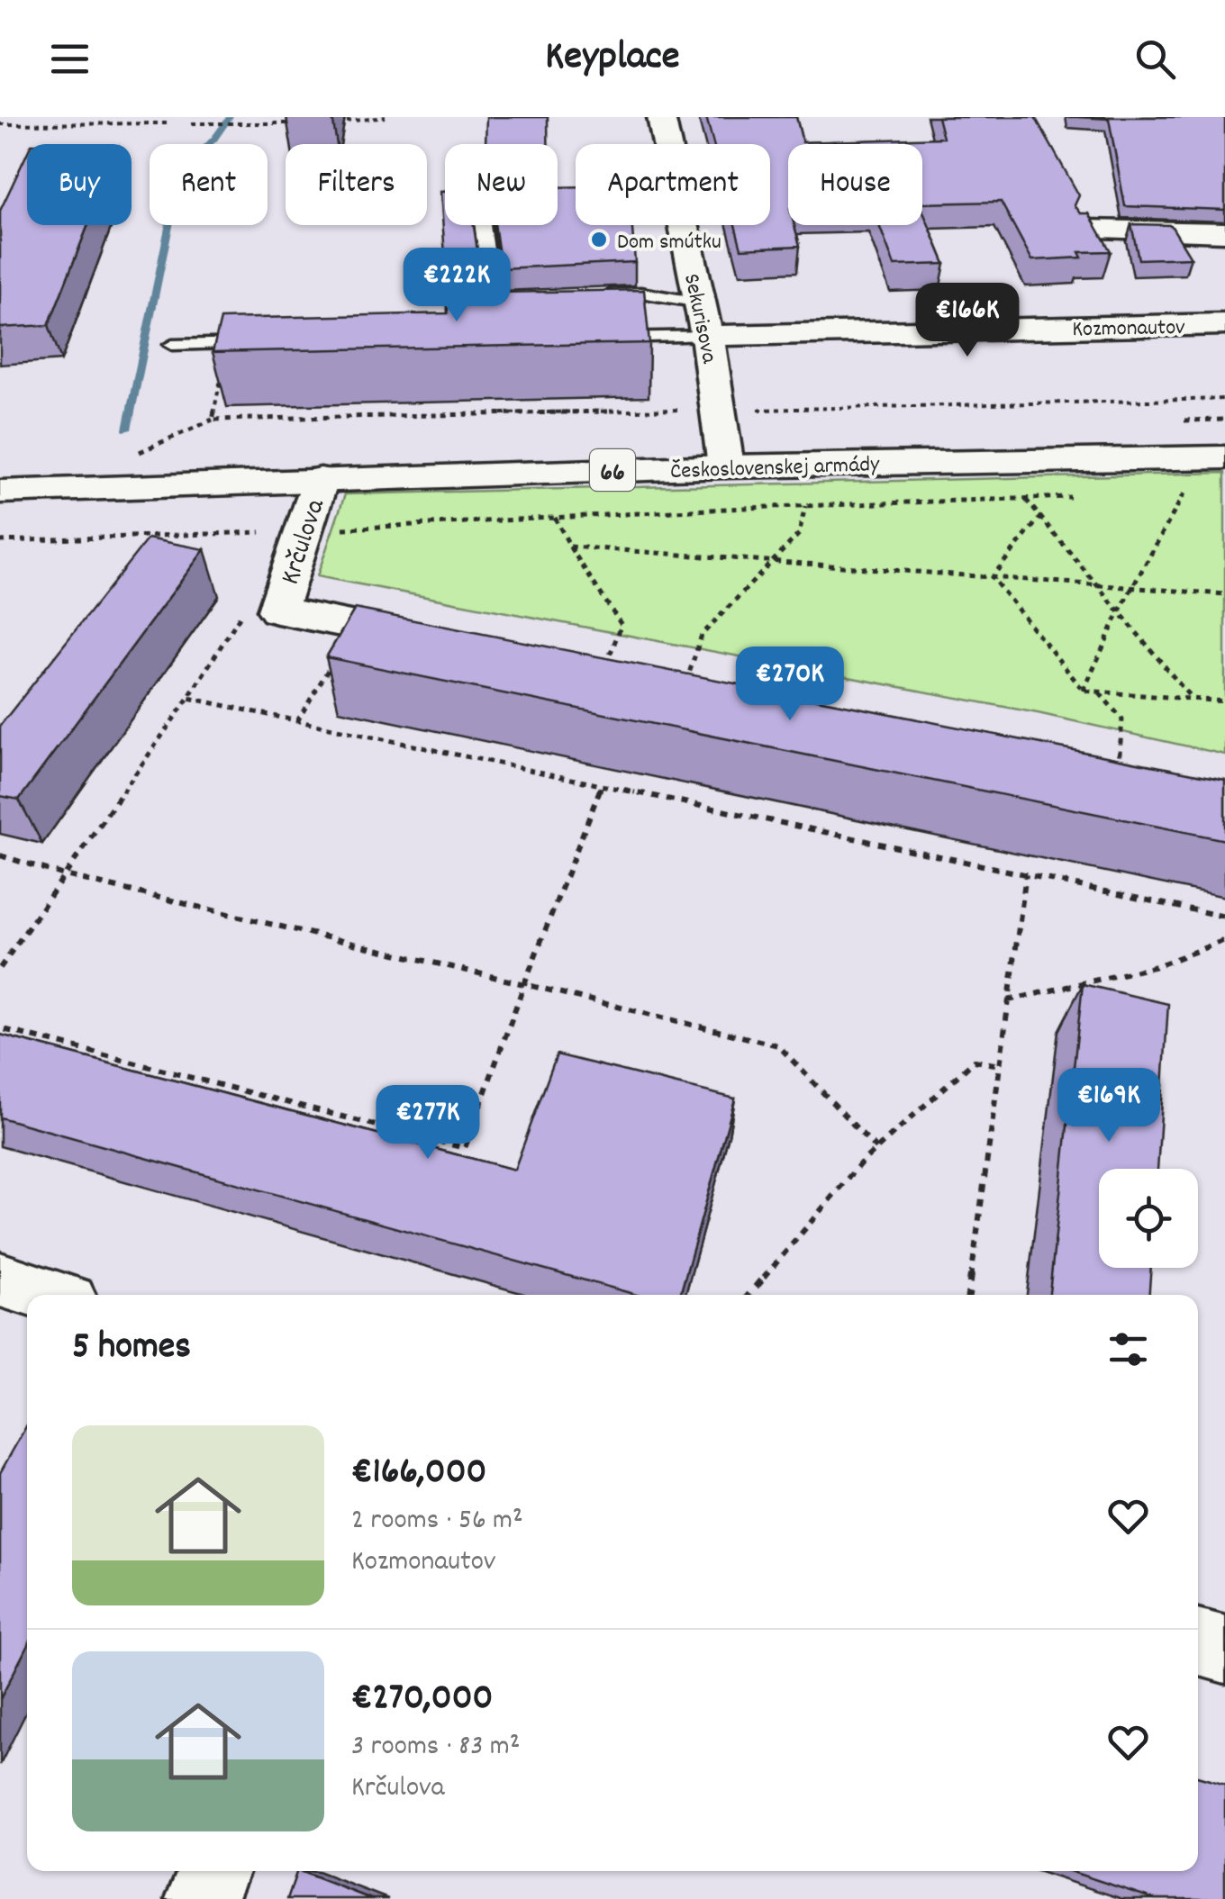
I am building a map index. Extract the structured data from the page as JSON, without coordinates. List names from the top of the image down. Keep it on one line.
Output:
{"streets":{"street":["Sekurisova","Kozmonautov","Československej armády","66","Krčulova"]},"crossings":[["Sekurisova","Kozmonautov"],["Sekurisova","Československej armády"],["Československej armády","Krčulova"]],"places":["Dom smútku"],"page":{"header":"Keyplace","chip":["Buy","Rent","Filters","New","Apartment","House"],"price":["€222K","€166K","€270K","€169K","€277K"],"heading":"5 homes","list":[{"name":"€166,000","note":"2 rooms · 56 m² · Kozmonautov"},{"name":"€270,000","note":"3 rooms · 83 m² · Krčulova"}]}}
